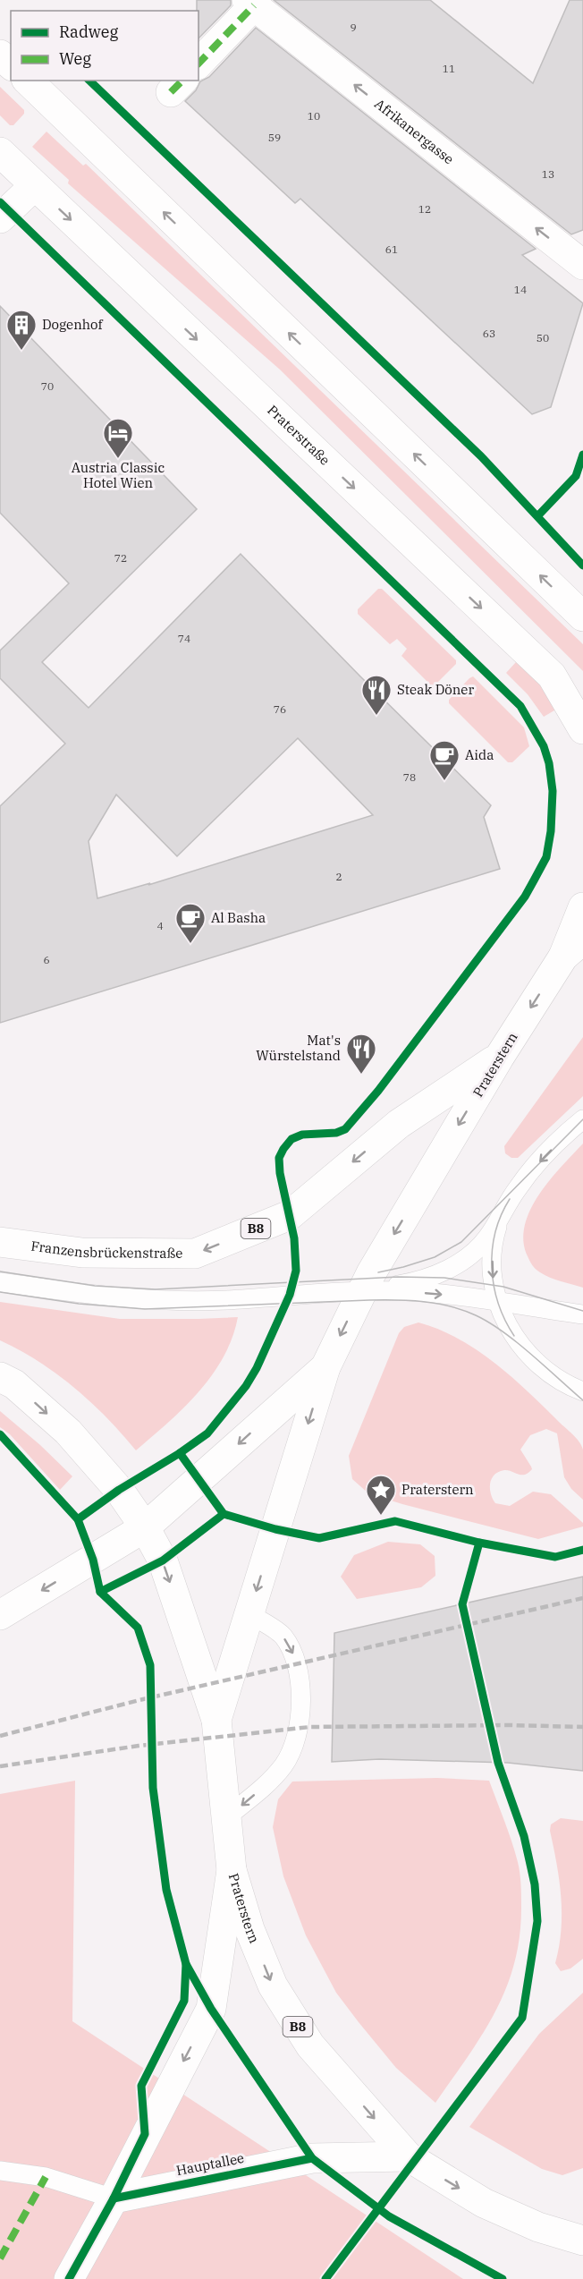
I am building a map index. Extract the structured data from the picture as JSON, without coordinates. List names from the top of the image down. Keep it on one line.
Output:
{"streets":{"main road":["Afrikanergasse","Praterstraße","Praterstern","B8","Franzensbrückenstraße","Hauptallee"]},"crossings":[["Praterstern","B8"],["Praterstern","Franzensbrückenstraße"],["Praterstern","Hauptallee"]],"one_way":["Franzensbrückenstraße"],"places":{"building":["Dogenhof"],"hotel":["Austria Classic Hotel Wien"],"restaurant":["Steak Döner","Mat's Würstelstand"],"cafe":["Aida","Al Basha"],"place":["Praterstern"]},"house_numbers":["9","11","10","59","13","12","61","14","63","50","70","72","74","76","78","2","4","6"],"legend":["Radweg","Weg"]}
